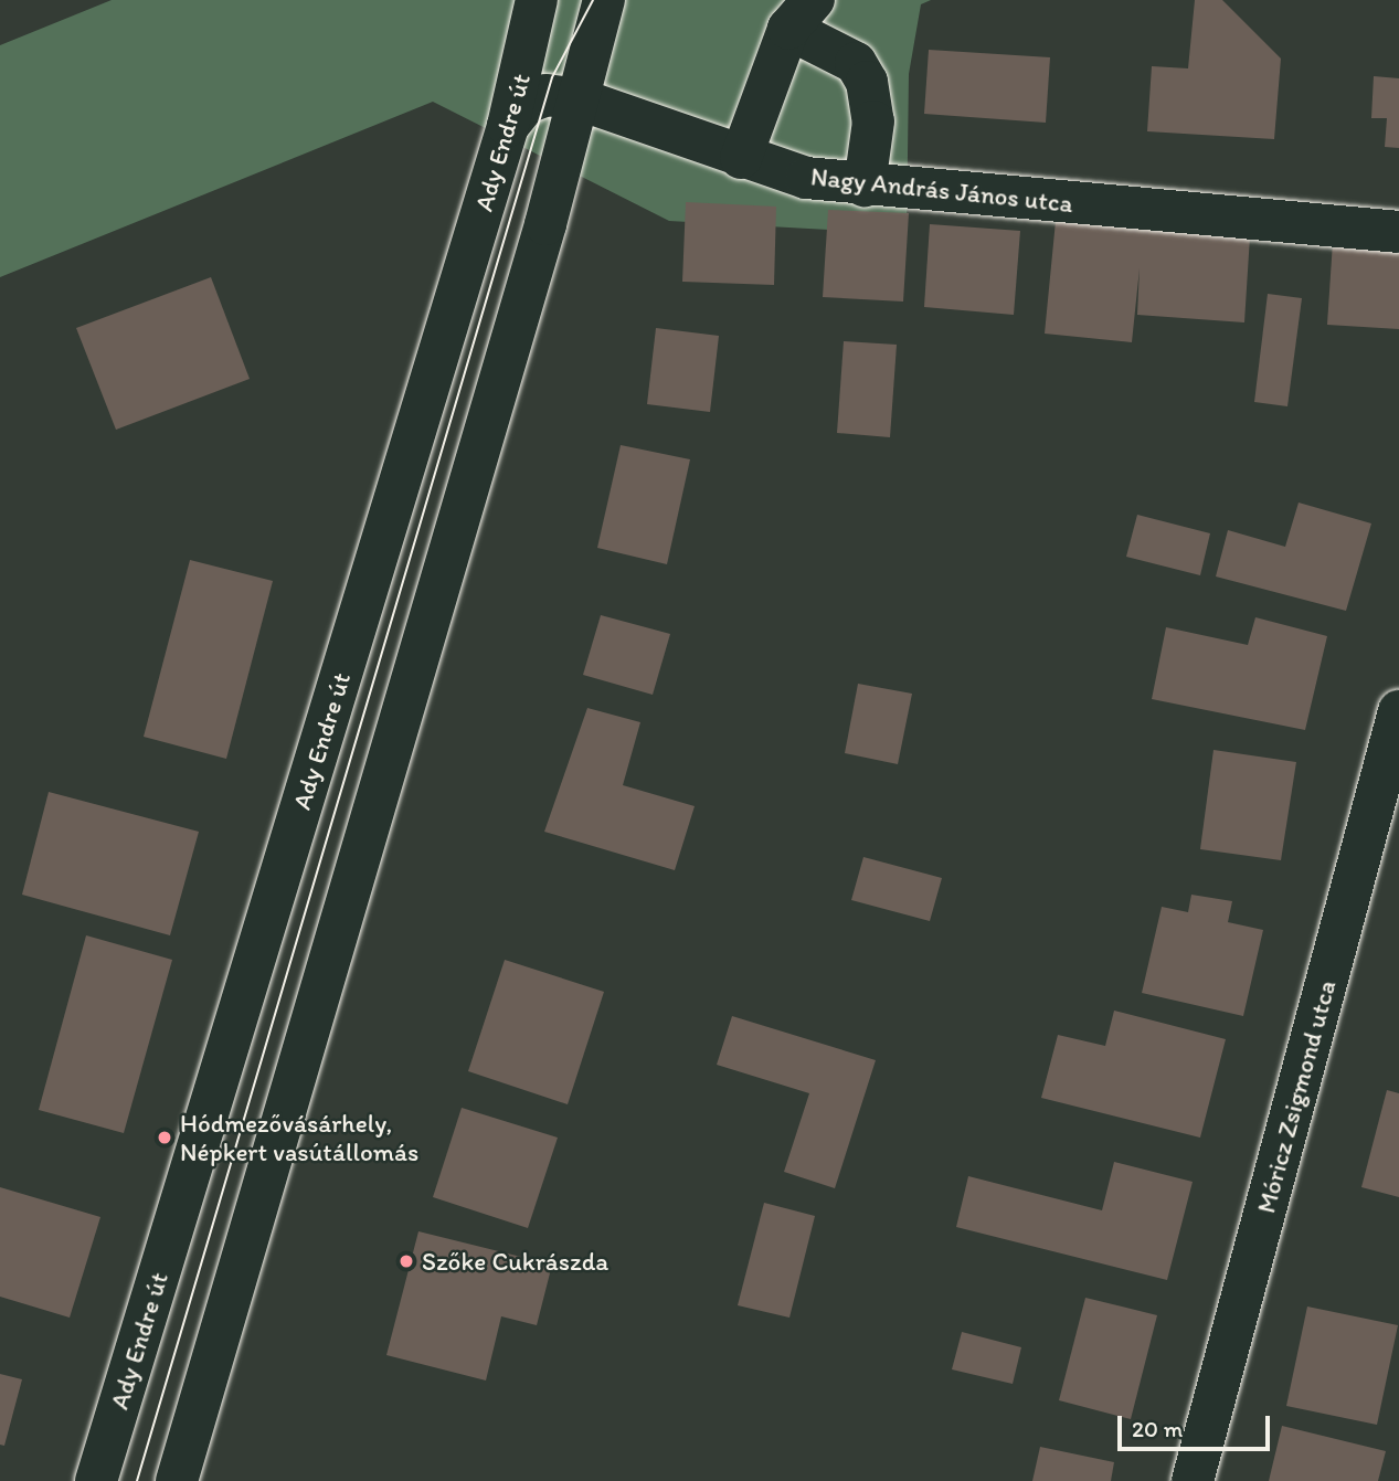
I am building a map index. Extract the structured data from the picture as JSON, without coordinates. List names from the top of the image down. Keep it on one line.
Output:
{"streets":{"street":["Ady Endre út","Nagy András János utca","Móricz Zsigmond utca"]},"crossings":[["Ady Endre út","Nagy András János utca"]],"places":["Hódmezővásárhely, Népkert vasútállomás","Szőke Cukrászda"],"scale_bar":"20 m"}
